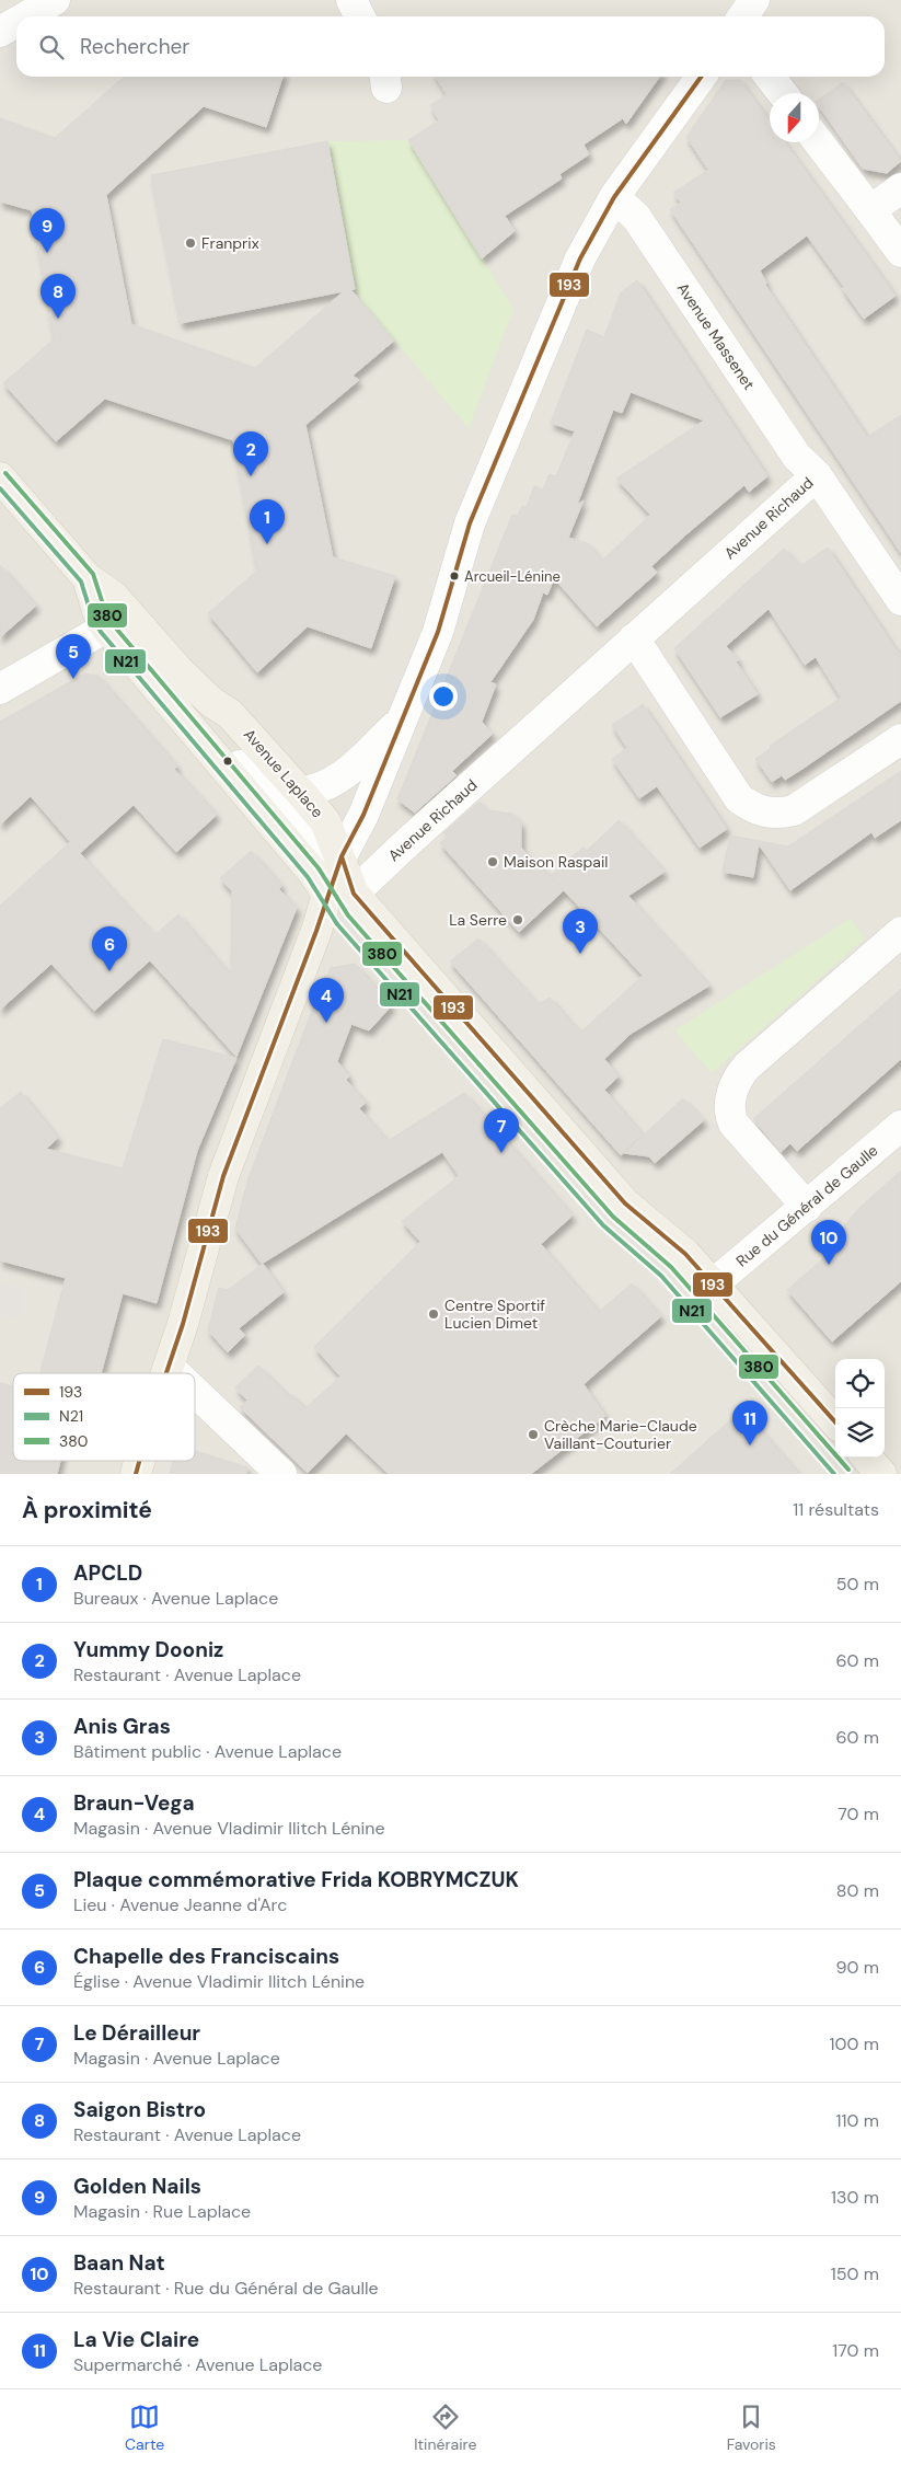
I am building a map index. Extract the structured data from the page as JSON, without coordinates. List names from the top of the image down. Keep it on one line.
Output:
{"streets":{"main road":["Avenue Laplace"],"street":["Avenue Massenet","Avenue Richaud","Rue du Général de Gaulle"]},"crossings":[["Avenue Massenet","Avenue Richaud"],["Avenue Richaud","Avenue Laplace"],["Avenue Laplace","Rue du Général de Gaulle"]],"places":["Franprix","Arcueil-Lénine","Maison Raspail","La Serre","Centre Sportif Lucien Dimet","Crèche Marie-Claude Vaillant-Couturier"],"lines":["transit line 193","transit line 380","transit line N21"],"legend":["193","N21","380"],"north":"bottom","page":{"search":"Rechercher","pins":["9","8","2","1","5","3","6","4","7","10","11"],"heading":["À proximité","11 résultats"],"list":[{"mark":"1","name":"APCLD","note":"Bureaux · Avenue Laplace","value":"50 m"},{"mark":"2","name":"Yummy Dooniz","note":"Restaurant · Avenue Laplace","value":"60 m"},{"mark":"3","name":"Anis Gras","note":"Bâtiment public · Avenue Laplace","value":"60 m"},{"mark":"4","name":"Braun-Vega","note":"Magasin · Avenue Vladimir Ilitch Lénine","value":"70 m"},{"mark":"5","name":"Plaque commémorative Frida KOBRYMCZUK","note":"Lieu · Avenue Jeanne d'Arc","value":"80 m"},{"mark":"6","name":"Chapelle des Franciscains","note":"Église · Avenue Vladimir Ilitch Lénine","value":"90 m"},{"mark":"7","name":"Le Dérailleur","note":"Magasin · Avenue Laplace","value":"100 m"},{"mark":"8","name":"Saigon Bistro","note":"Restaurant · Avenue Laplace","value":"110 m"},{"mark":"9","name":"Golden Nails","note":"Magasin · Rue Laplace","value":"130 m"},{"mark":"10","name":"Baan Nat","note":"Restaurant · Rue du Général de Gaulle","value":"150 m"},{"mark":"11","name":"La Vie Claire","note":"Supermarché · Avenue Laplace","value":"170 m"}],"nav":["Carte","Itinéraire","Favoris"]}}
